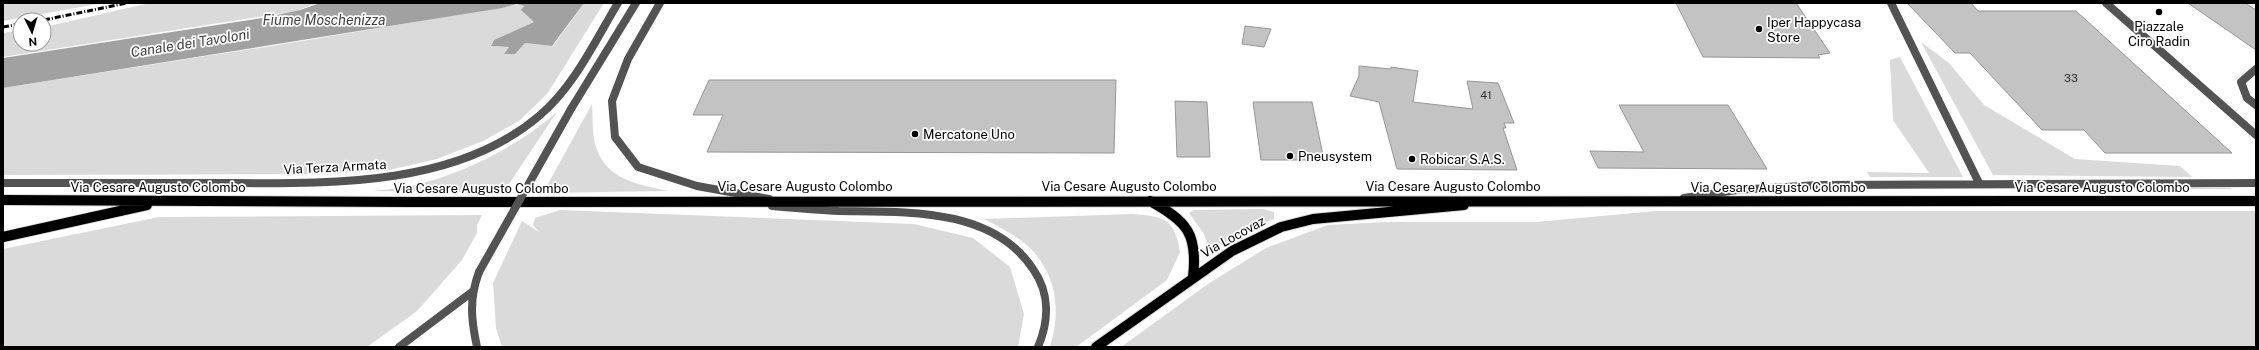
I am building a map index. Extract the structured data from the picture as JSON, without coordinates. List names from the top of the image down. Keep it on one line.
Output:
{"streets":{"main road":["Via Cesare Augusto Colombo","Via Locovaz"],"street":["Via Terza Armata"]},"crossings":[["Via Cesare Augusto Colombo","Via Locovaz"]],"water":["Fiume Moschenizza","Canale dei Tavoloni"],"places":["Piazzale Ciro Radin","Iper Happycasa Store","Mercatone Uno","Pneusystem","Robicar S.A.S."],"house_numbers":["33","41"],"north":"bottom"}
